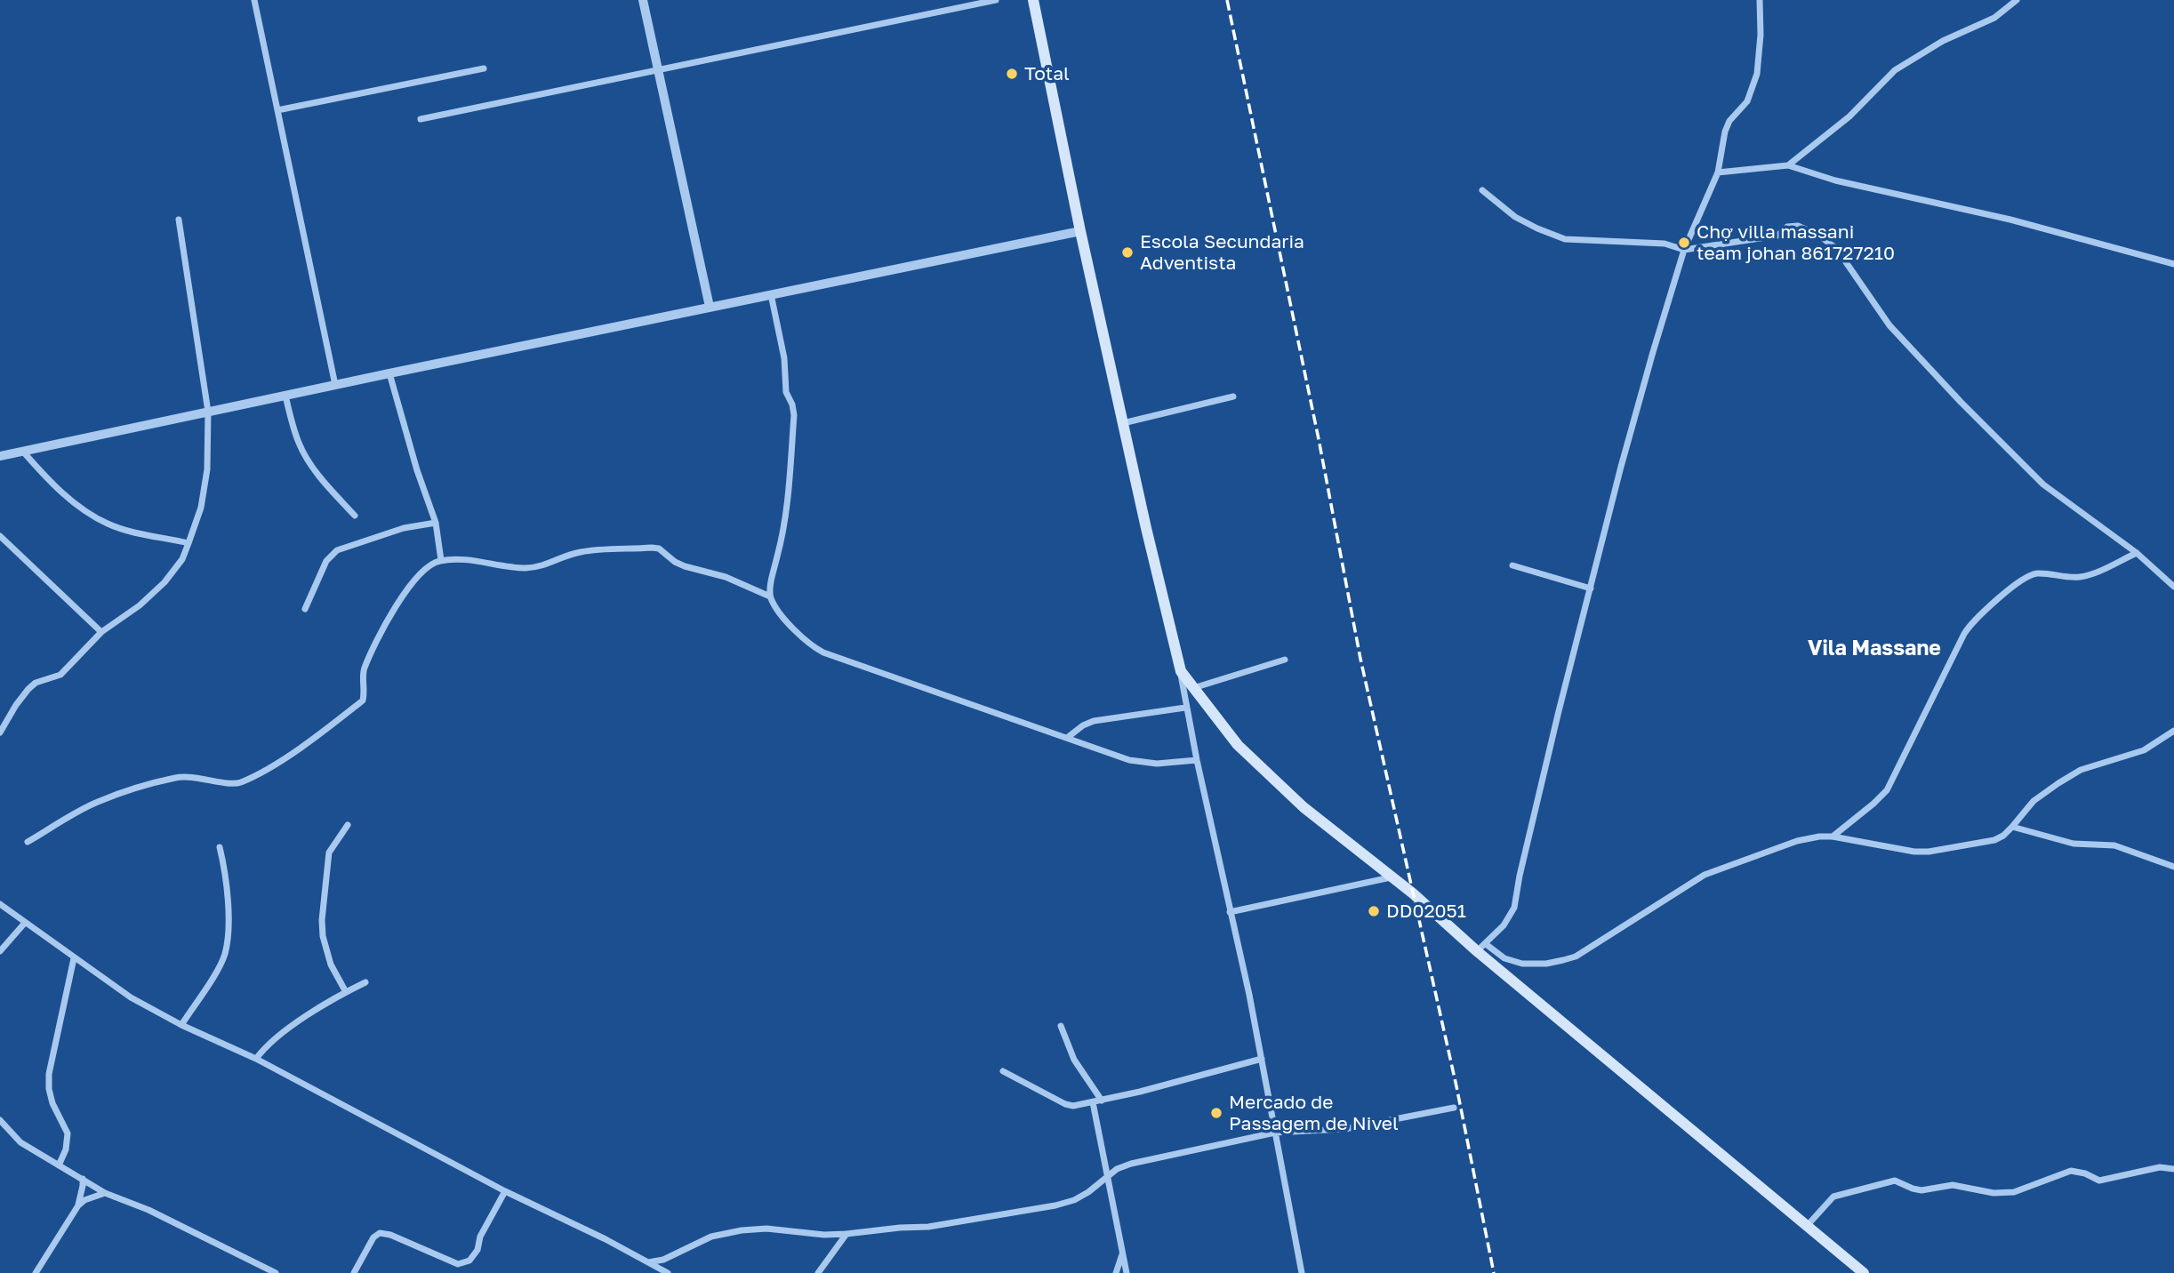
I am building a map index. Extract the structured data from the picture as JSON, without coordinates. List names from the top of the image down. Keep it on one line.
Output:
{"districts":["Vila Massane"],"places":["Total","Chợ villa massani team johan 861727210","Escola Secundaria Adventista","DD02051","Mercado de Passagem de Nivel"]}
